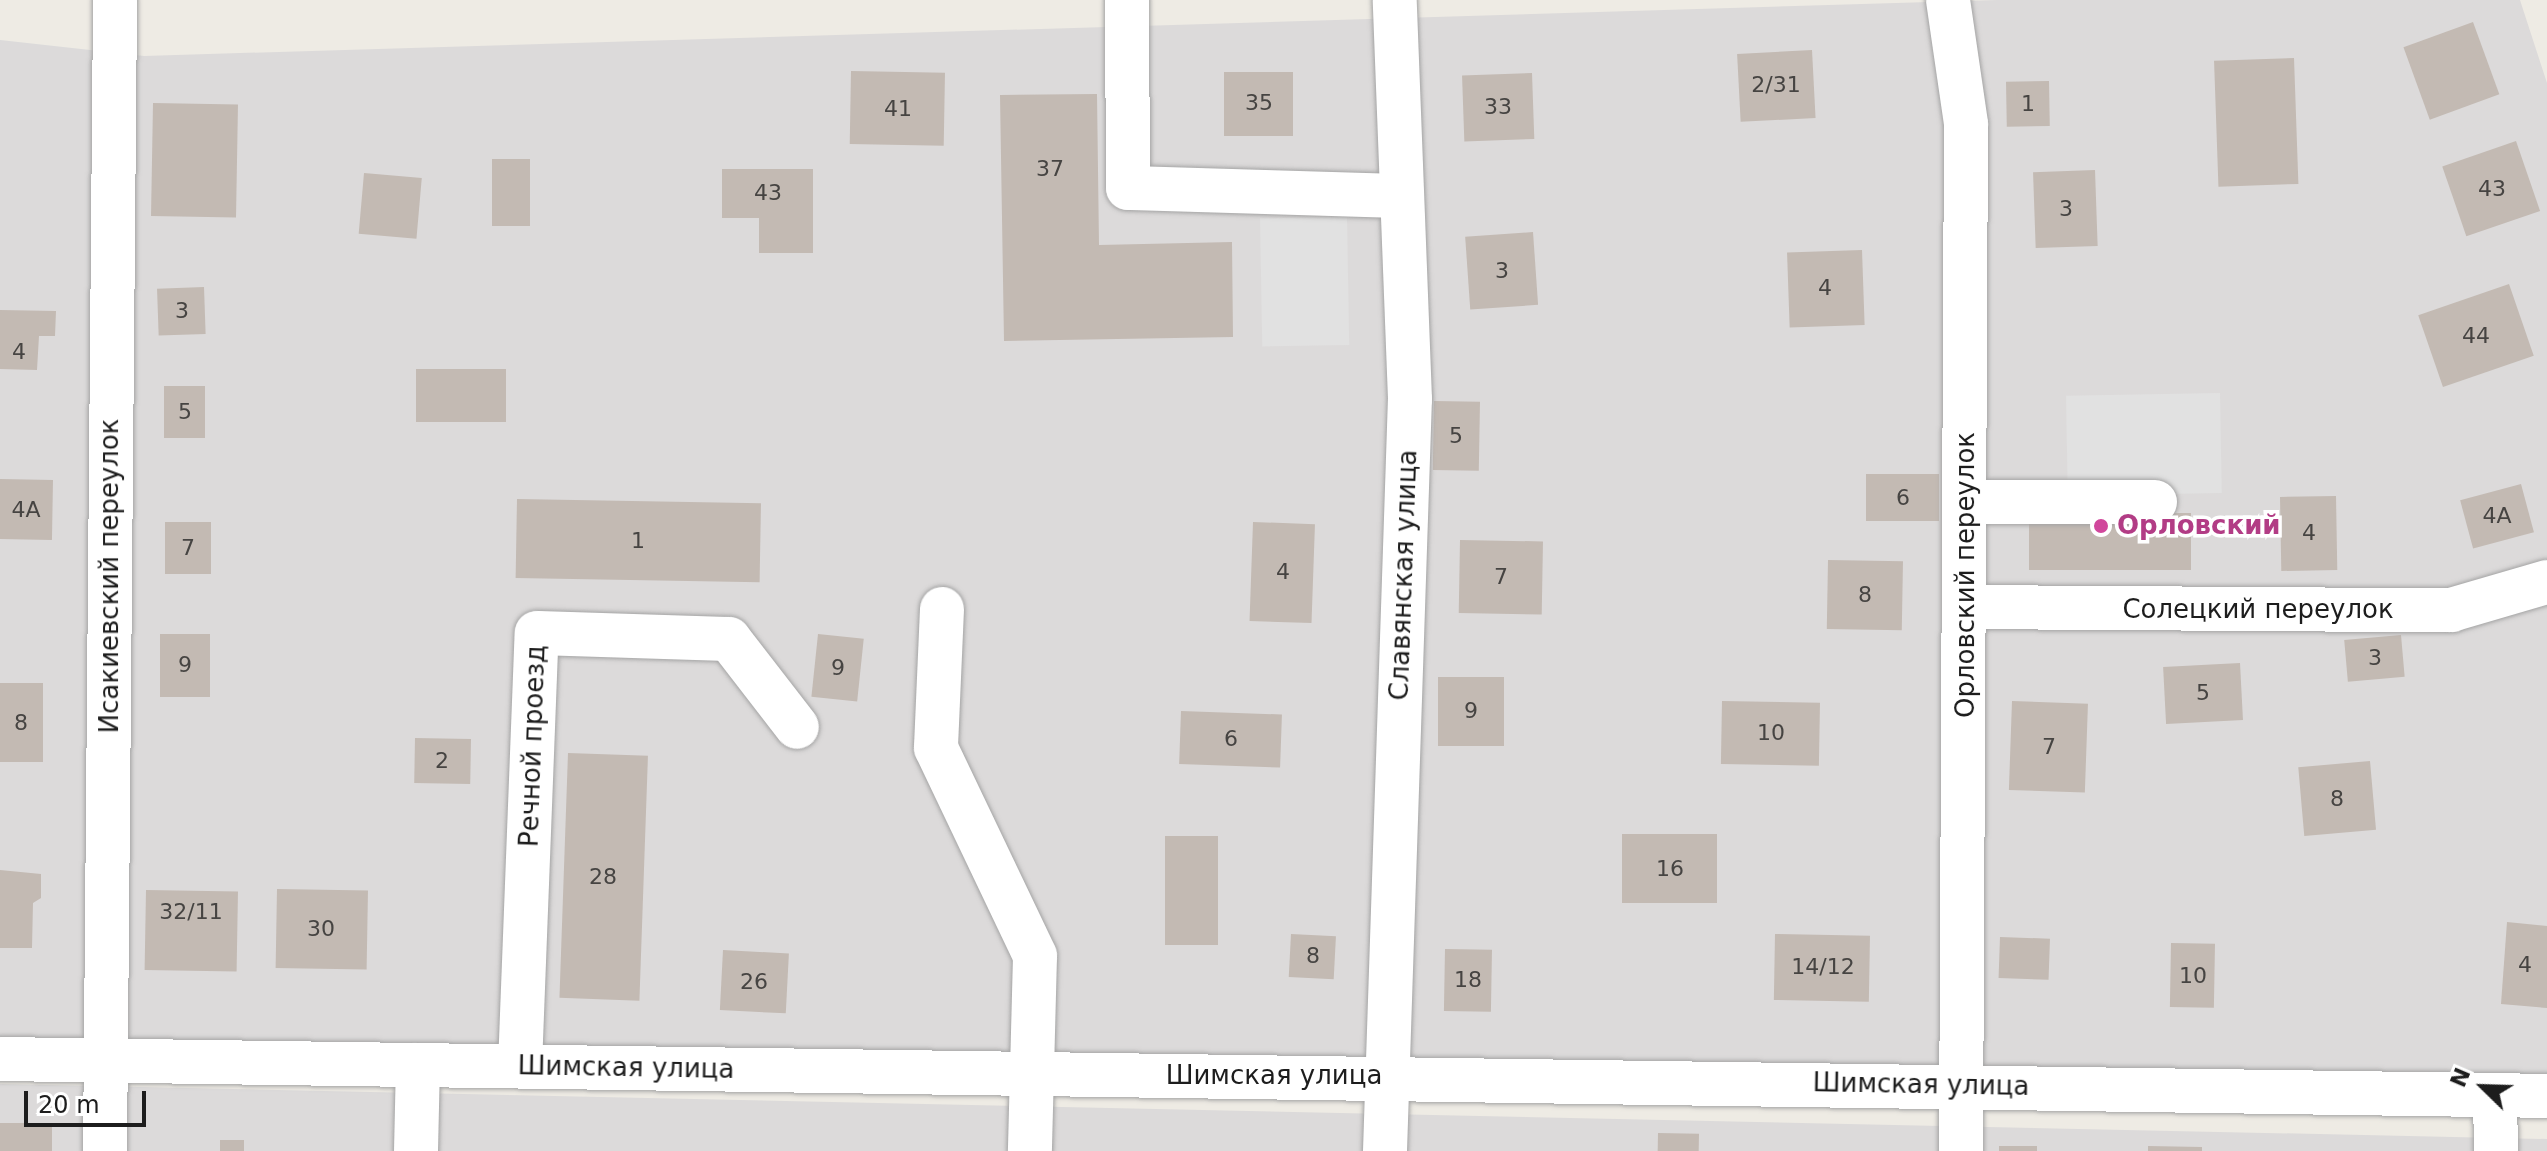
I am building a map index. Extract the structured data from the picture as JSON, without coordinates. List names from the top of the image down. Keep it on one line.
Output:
{"streets":{"street":["Славянская улица","Орловский переулок","Исакиевский переулок","Солецкий переулок","Речной проезд","Шимская улица"]},"crossings":[["Славянская улица","Шимская улица"],["Орловский переулок","Солецкий переулок"],["Орловский переулок","Шимская улица"],["Исакиевский переулок","Шимская улица"],["Речной проезд","Шимская улица"]],"places":["Орловский"],"house_numbers":["2/31","35","1","33","41","37","43","43","3","3","4","3","44","4","5","5","6","4А","4А","4","1","7","4","7","8","3","9","9","5","9","8","10","6","7","2","8","16","28","32/11","30","8","4","14/12","10","18","26"],"scale_bar":"20 m","north":"top left"}
